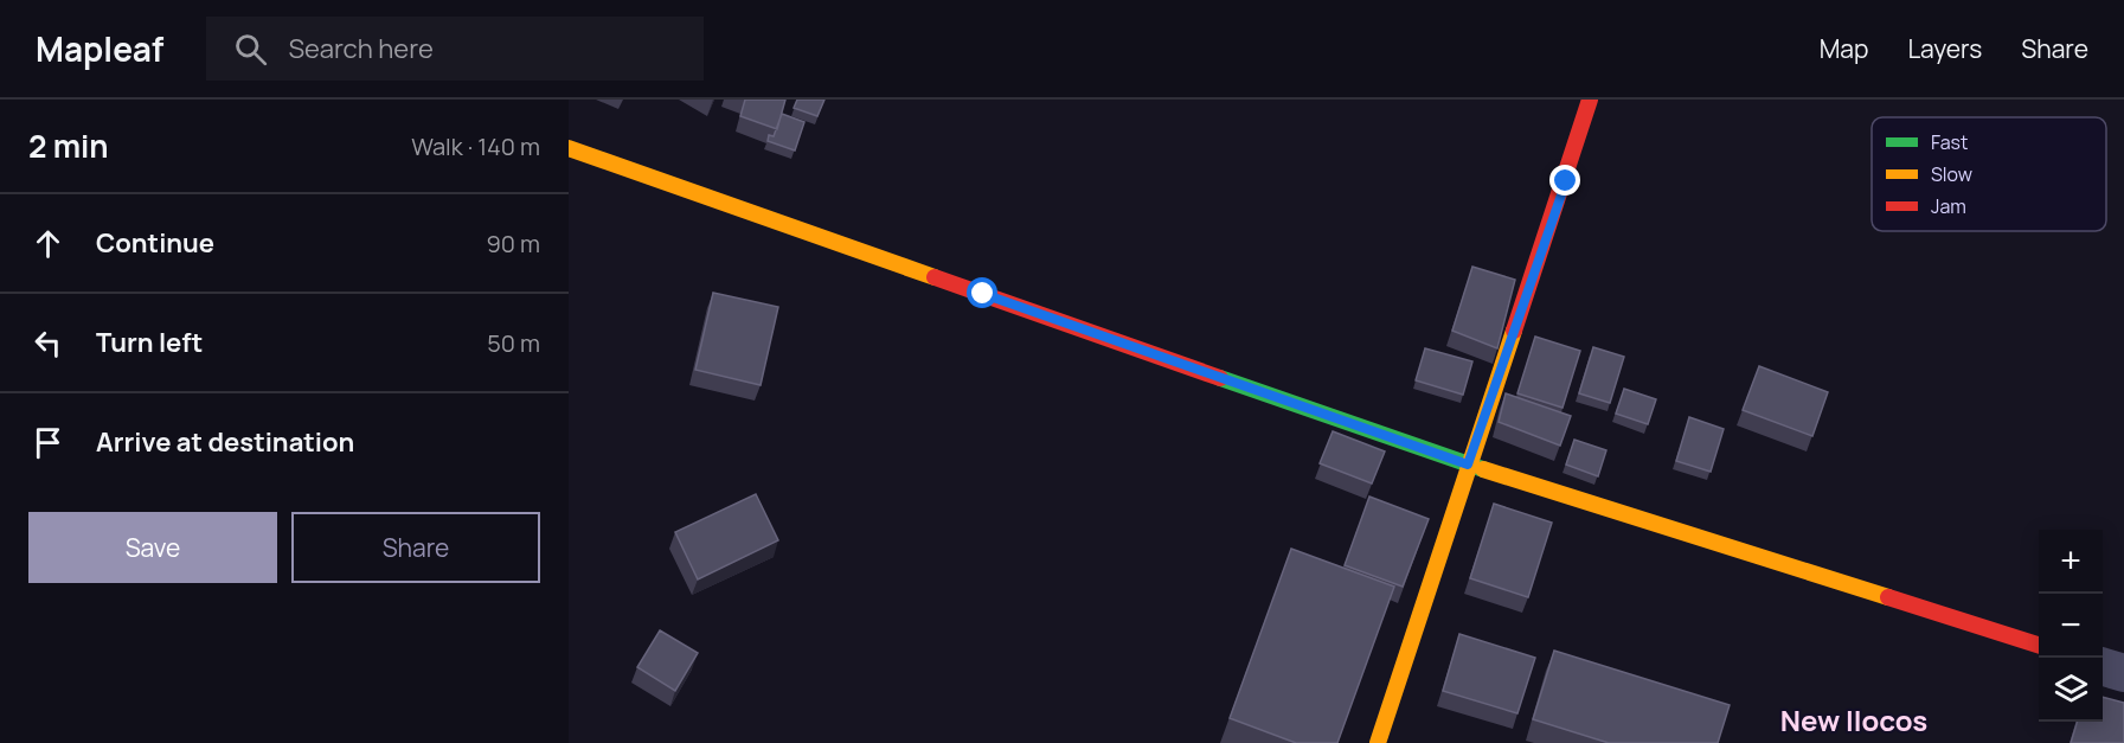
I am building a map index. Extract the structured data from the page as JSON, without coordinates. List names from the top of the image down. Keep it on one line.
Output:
{"districts":["New Ilocos"],"legend":["Fast","Slow","Jam"],"page":{"header":"Mapleaf","search":"Search here","nav":["Map","Layers","Share"],"heading":["2 min","Walk · 140 m"],"list":[["Continue","90 m"],["Turn left","50 m"],"Arrive at destination"],"buttons":["Save","Share"],"map_buttons":["+","−"]}}
